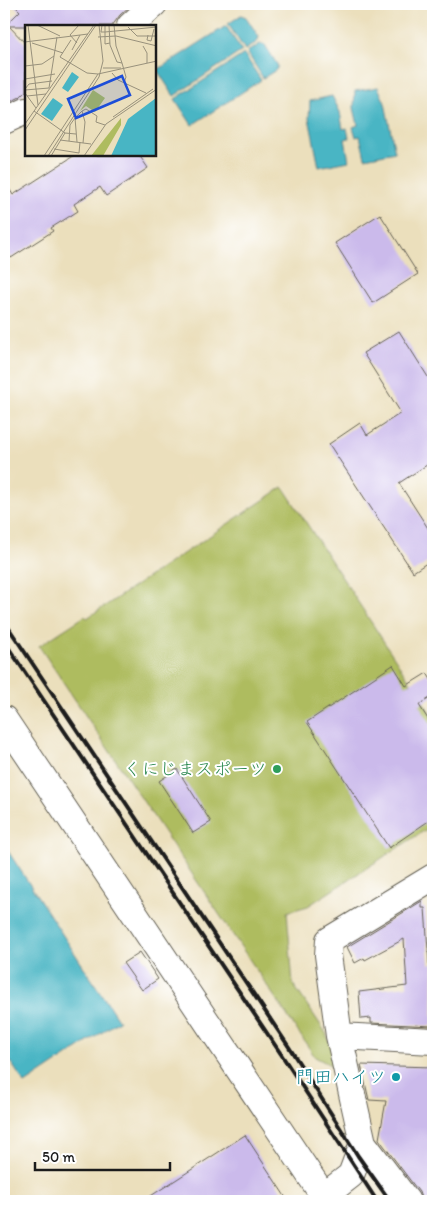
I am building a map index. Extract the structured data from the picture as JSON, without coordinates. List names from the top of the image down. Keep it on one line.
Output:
{"places":["くにじまスポーツ","門田ハイツ"],"scale_bar":"50 m"}
